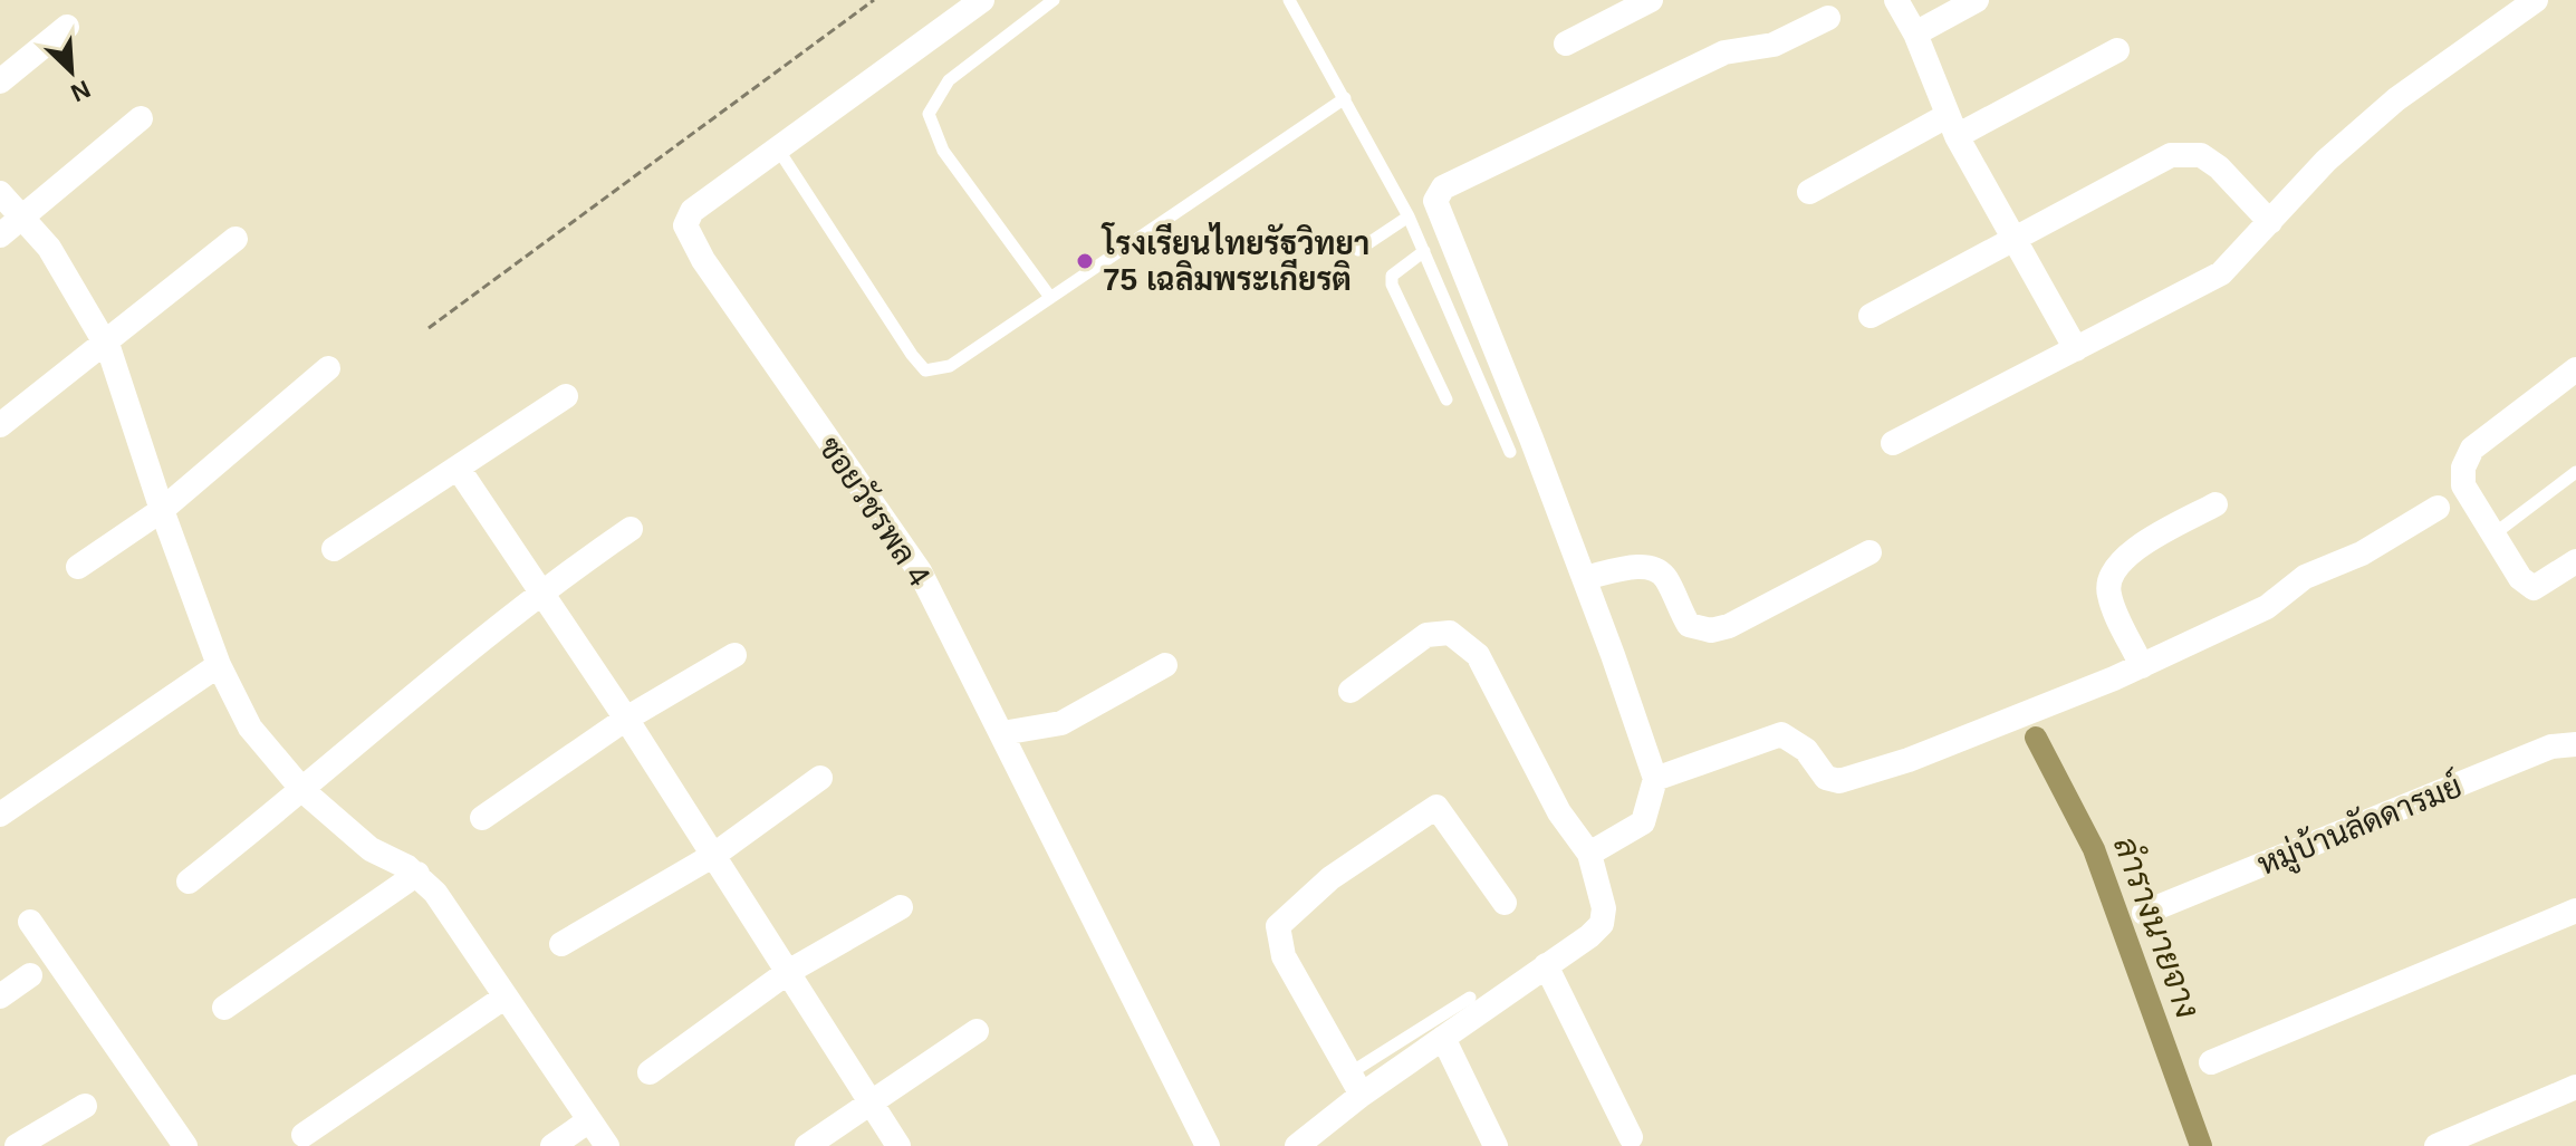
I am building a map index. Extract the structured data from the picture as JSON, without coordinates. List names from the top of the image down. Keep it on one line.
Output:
{"streets":{"street":["ซอยวัชรพล 4","หมู่บ้านลัดดารมย์"]},"water":["ลำรางนายจาง"],"places":["โรงเรียนไทยรัฐวิทยา 75 เฉลิมพระเกียรติ"],"north":"bottom right"}
